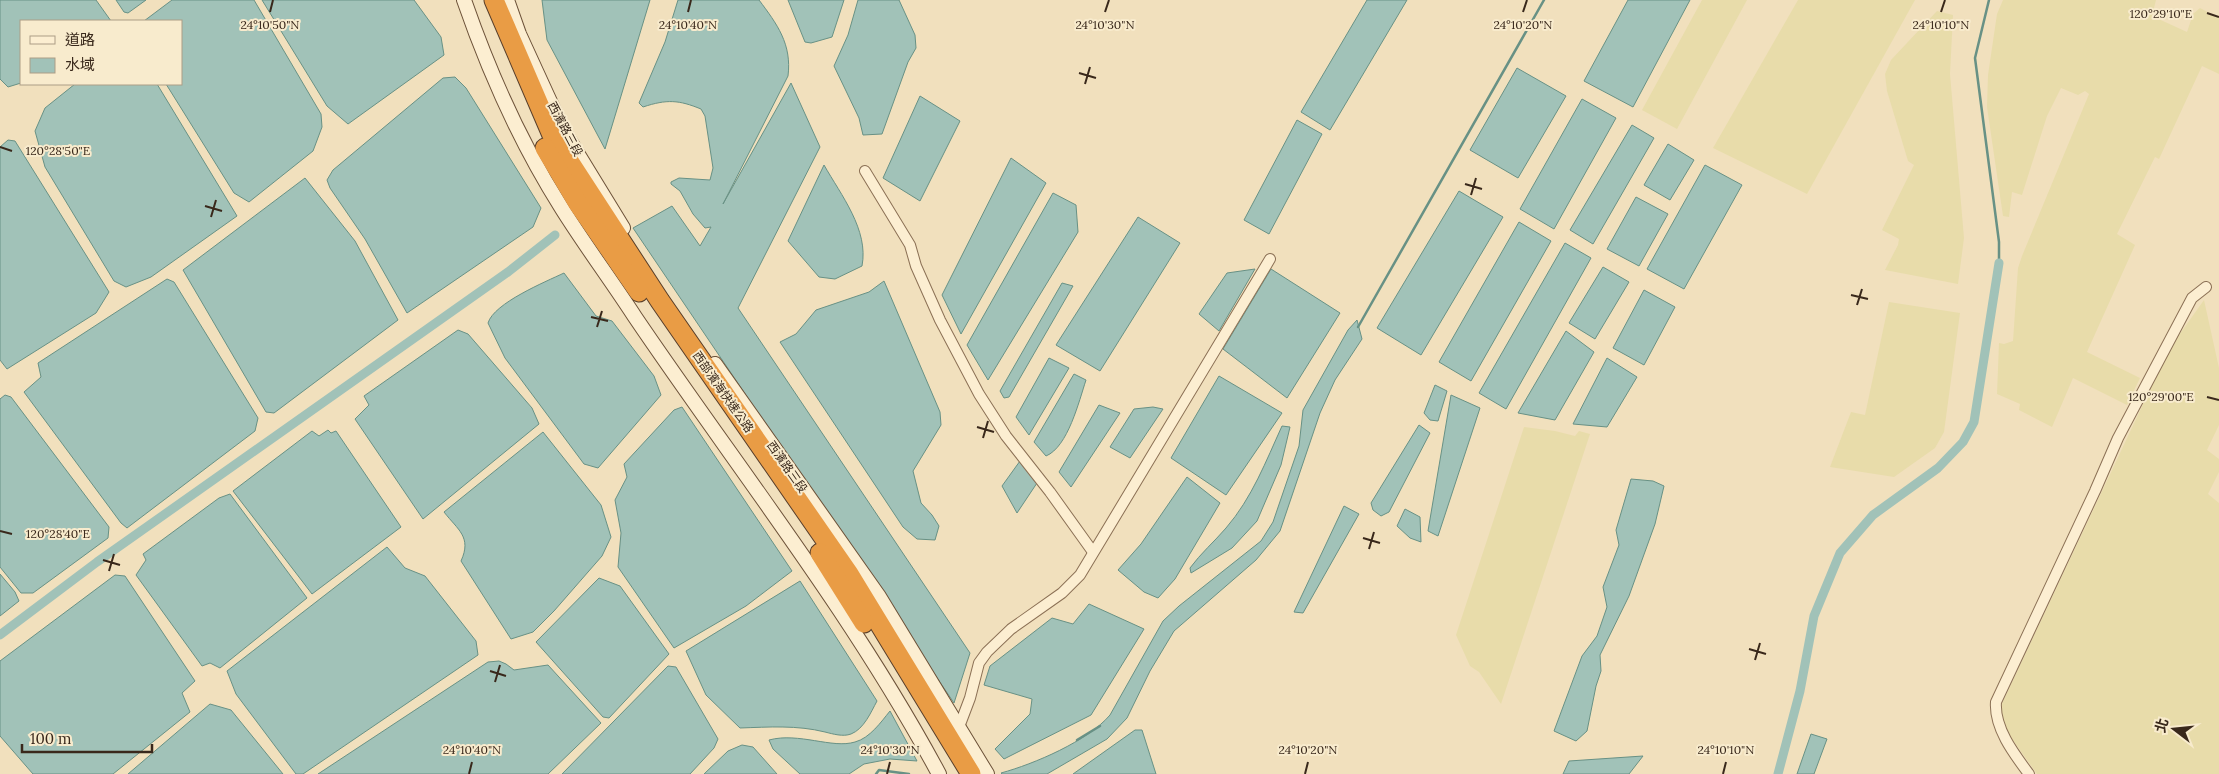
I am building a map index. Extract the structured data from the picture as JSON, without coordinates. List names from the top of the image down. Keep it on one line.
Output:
{"streets":{"highway":["西部濱海快速公路"],"street":["西濱路三段"]},"crossings":[["西濱路三段","西部濱海快速公路"]],"legend":["道路","水域"],"scale_bar":"100 m","north":"left","coordinates":["120°29'10\"E","24°10'50\"N","24°10'40\"N","24°10'30\"N","24°10'20\"N","24°10'10\"N","120°28'50\"E","120°29'00\"E","120°28'40\"E"]}
